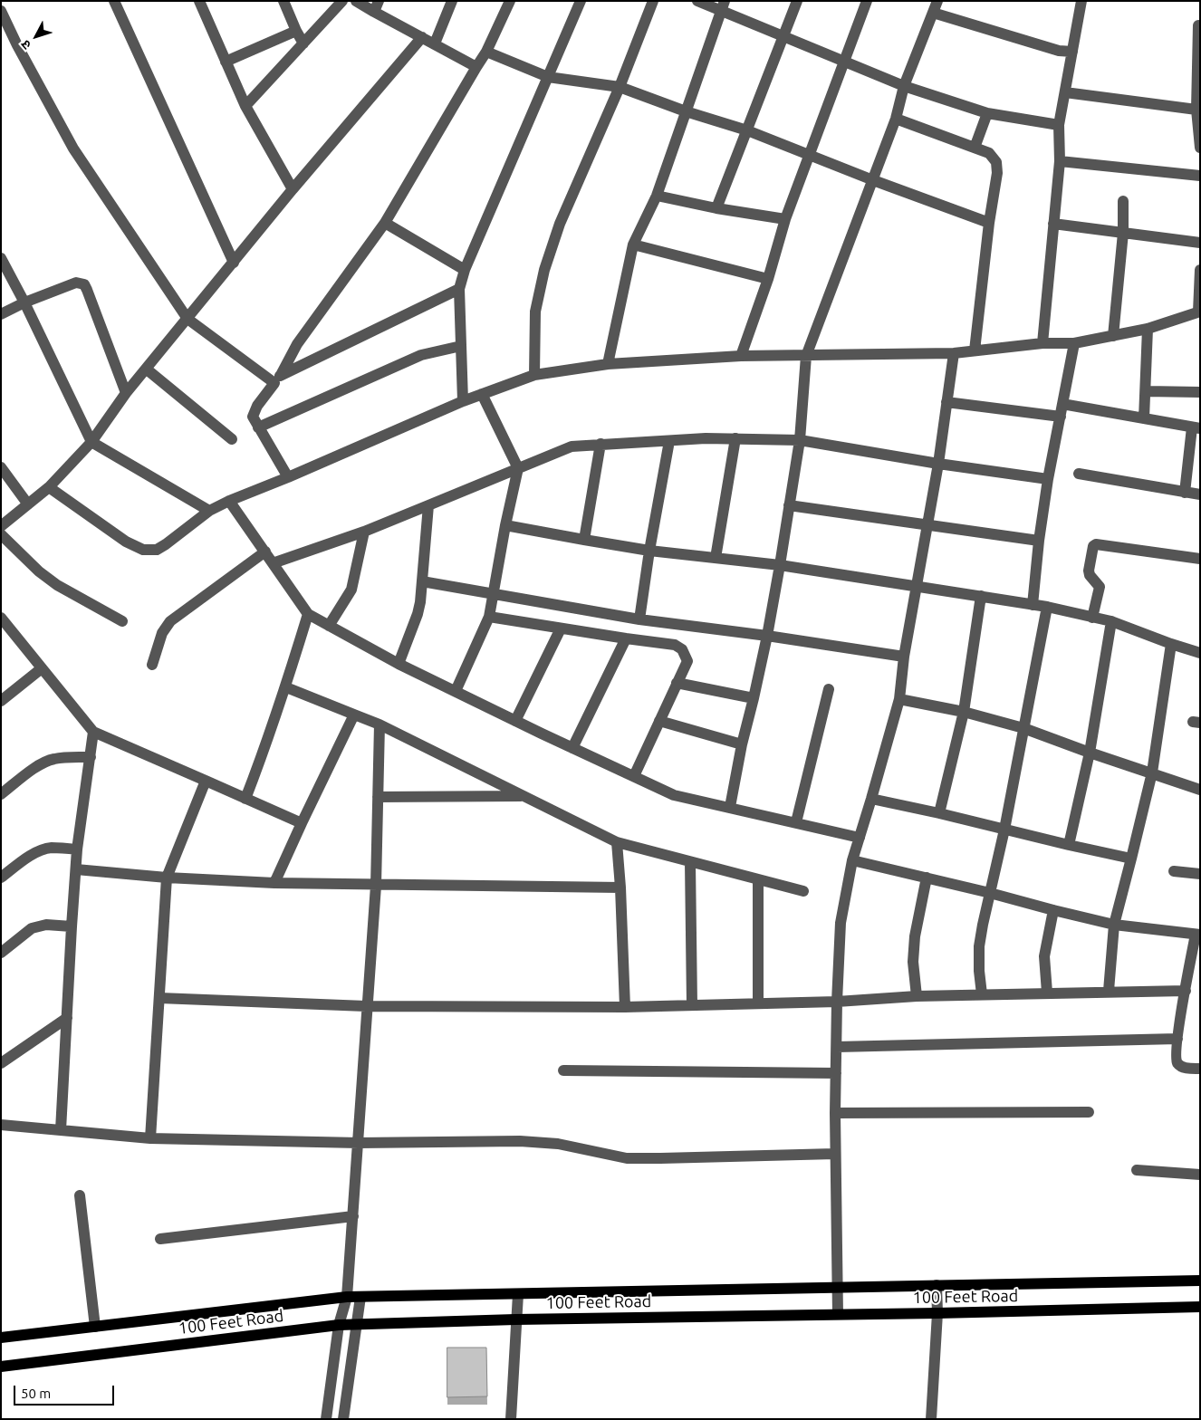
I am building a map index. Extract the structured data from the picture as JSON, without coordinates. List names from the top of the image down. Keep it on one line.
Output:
{"streets":{"main road":["100 Feet Road"]},"scale_bar":"50 m","north":"bottom left"}
